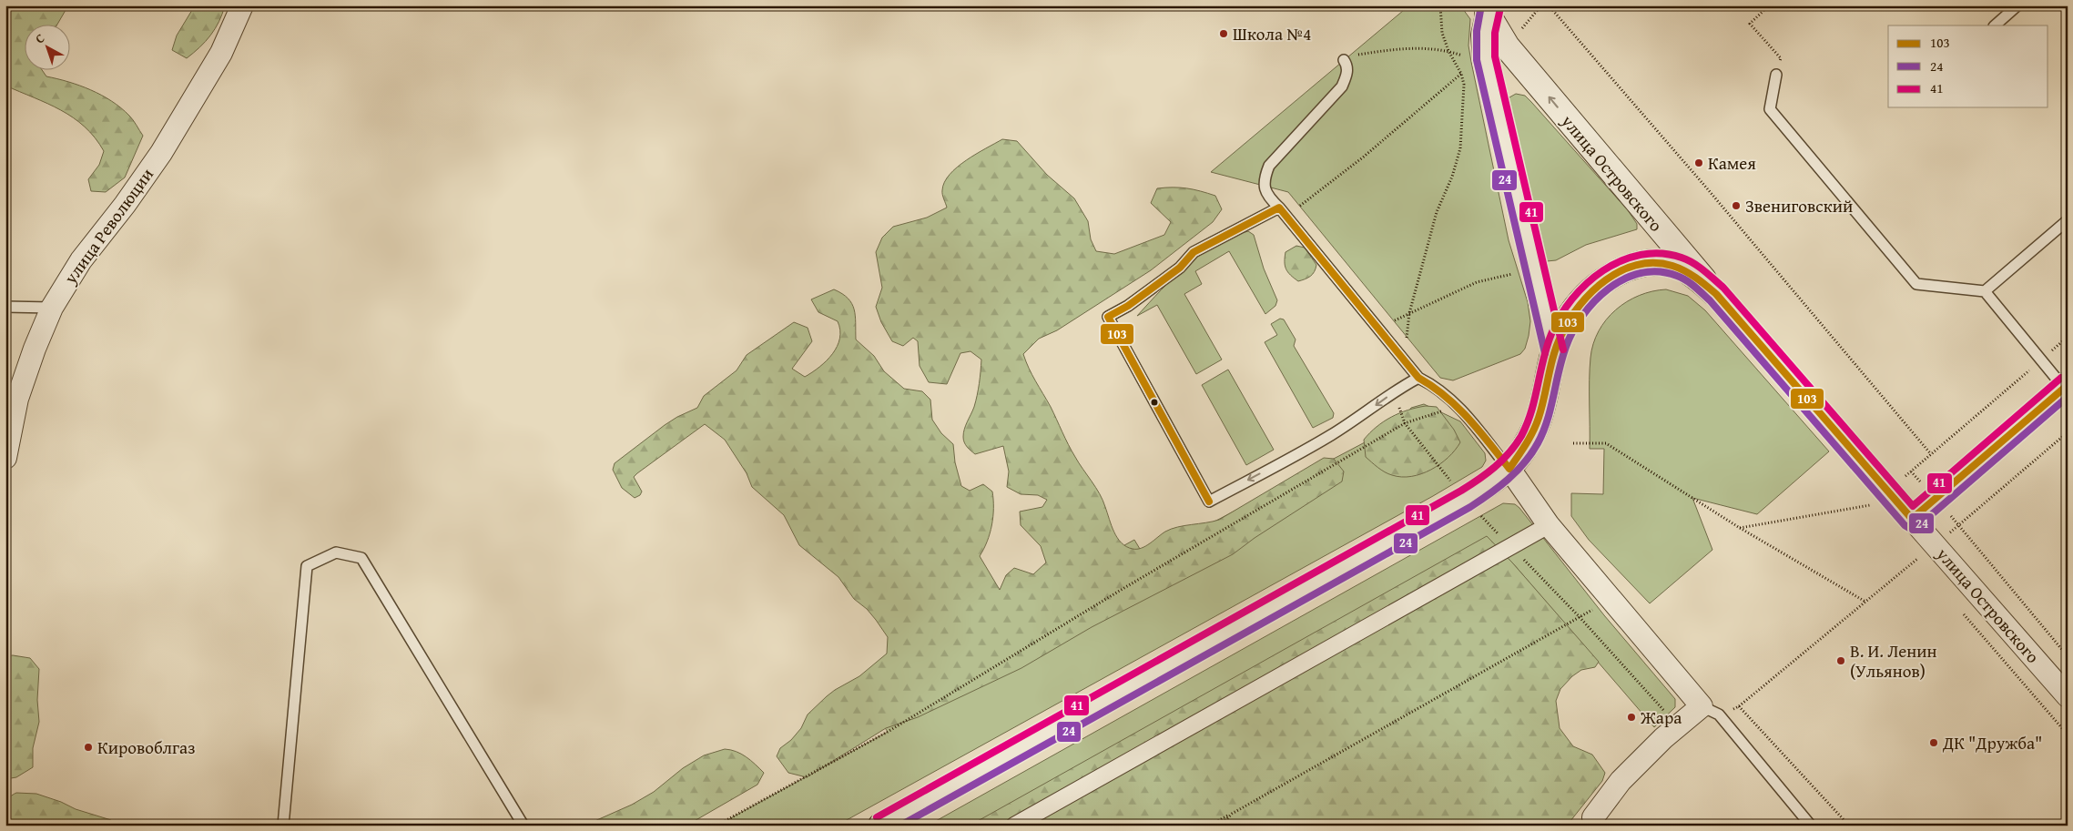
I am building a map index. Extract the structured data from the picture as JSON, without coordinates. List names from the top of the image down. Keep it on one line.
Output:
{"streets":{"main road":["улица Островского"],"street":["улица Революции"]},"places":["Школа №4","Камея","Звениговский","В. И. Ленин (Ульянов)","Жара","ДК \"Дружба\"","Кировоблгаз"],"lines":["transit line 24","transit line 41","transit line 103"],"legend":["103","24","41"],"north":"top left"}
